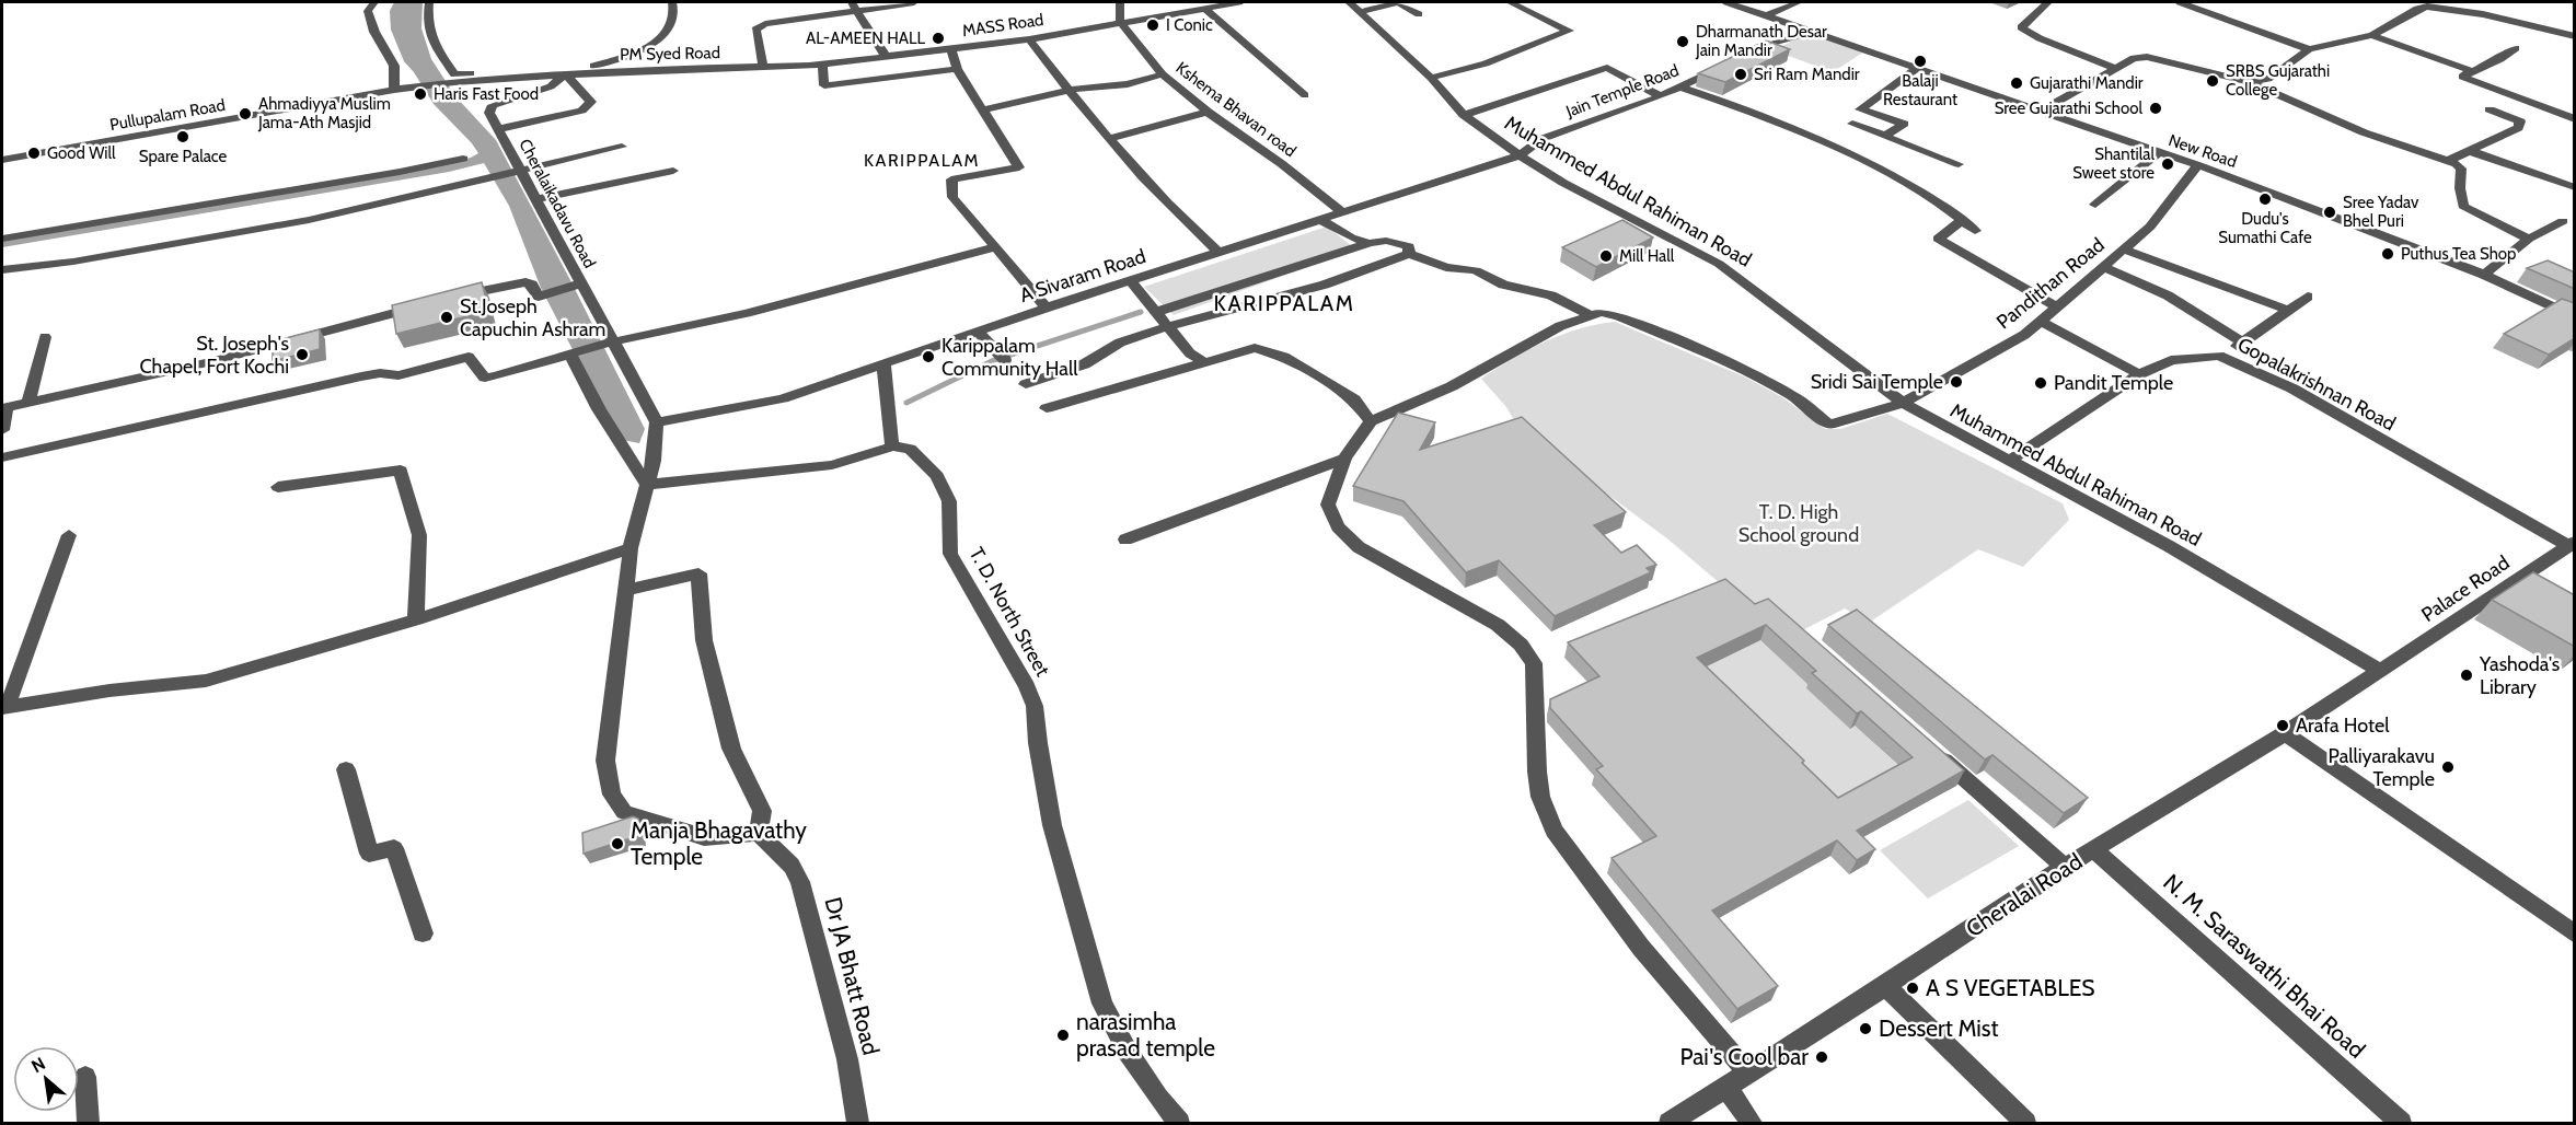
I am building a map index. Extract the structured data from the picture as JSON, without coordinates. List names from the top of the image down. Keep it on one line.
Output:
{"streets":{"street":["MASS Road","PM Syed Road","Jain Temple Road","Kshema Bhavan road","Pullupalam Road","New Road","Muhammed Abdul Rahiman Road","Cheralaikadavu Road","A Sivaram Road","Pandithan Road","Gopalakrishnan Road","Palace Road","T. D. North Street","Cheralai Road","N. M. Saraswathi Bhai Road","Dr JA Bhatt Road"]},"crossings":[["MASS Road","PM Syed Road"],["MASS Road","Kshema Bhavan road"],["PM Syed Road","Pullupalam Road"],["PM Syed Road","Cheralaikadavu Road"],["Jain Temple Road","Muhammed Abdul Rahiman Road"],["Jain Temple Road","A Sivaram Road"],["Kshema Bhavan road","A Sivaram Road"],["New Road","Pandithan Road"],["Muhammed Abdul Rahiman Road","A Sivaram Road"],["Muhammed Abdul Rahiman Road","Pandithan Road"],["Muhammed Abdul Rahiman Road","Gopalakrishnan Road"],["Muhammed Abdul Rahiman Road","Palace Road"],["Muhammed Abdul Rahiman Road","Cheralai Road"],["Cheralaikadavu Road","A Sivaram Road"],["Gopalakrishnan Road","Palace Road"],["Palace Road","Cheralai Road"],["Cheralai Road","N. M. Saraswathi Bhai Road"]],"districts":["KARIPPALAM","KARIPPALAM"],"parks":["T. D. High School ground"],"places":["I Conic","AL-AMEEN HALL","Dharmanath Desar Jain Mandir","Balaji Restaurant","Sri Ram Mandir","SRBS Gujarathi College","Gujarathi Mandir","Haris Fast Food","Sree Gujarathi School","Ahmadiyya Muslim Jama-Ath Masjid","Spare Palace","Good Will","Shantilal Sweet store","Dudu's Sumathi Cafe","Sree Yadav Bhel Puri","Puthus Tea Shop","Mill Hall","St.Joseph Capuchin Ashram","St. Joseph's Chapel, Fort Kochi","Karippalam Community Hall","Sridi Sai Temple","Pandit Temple","Yashoda's Library","Arafa Hotel","Palliyarakavu Temple","Manja Bhagavathy Temple","A S VEGETABLES","Dessert Mist","narasimha prasad temple","Pai's Cool bar"],"north":"top left"}
